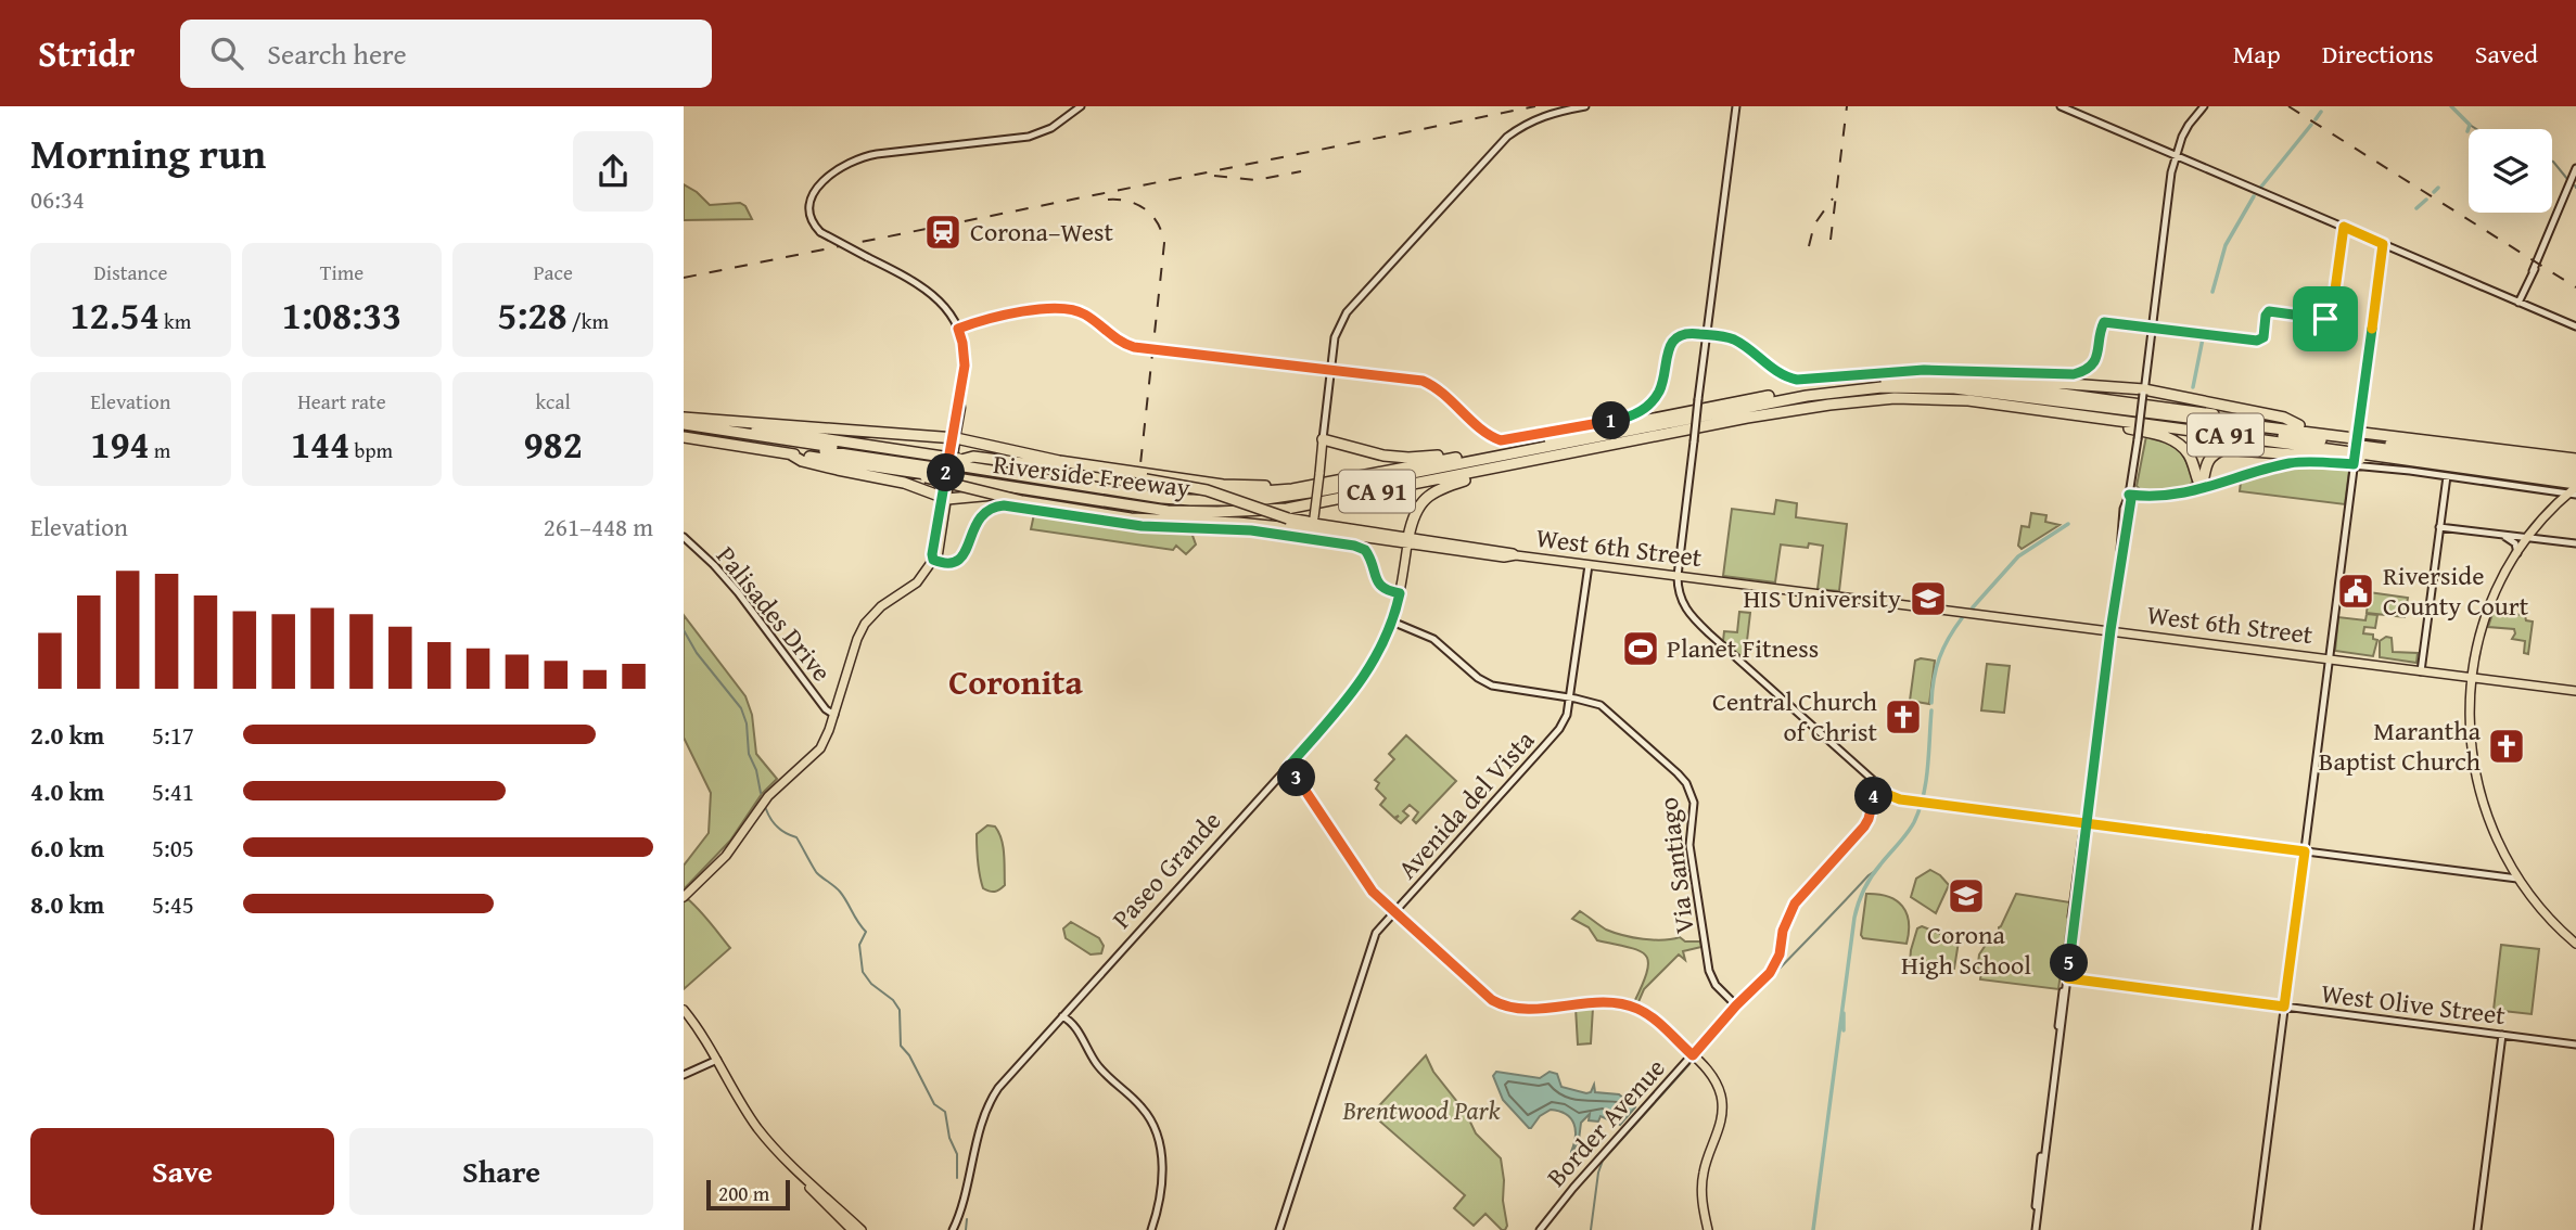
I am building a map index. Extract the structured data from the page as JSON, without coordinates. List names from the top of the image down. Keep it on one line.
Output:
{"streets":{"highway":["CA 91","Riverside Freeway"],"main road":["West 6th Street","Palisades Drive","Avenida del Vista","Via Santiago","Paseo Grande","West Olive Street","Border Avenue"]},"crossings":[["West 6th Street","Avenida del Vista"],["West 6th Street","Paseo Grande"],["Avenida del Vista","Via Santiago"],["Via Santiago","Paseo Grande"],["Via Santiago","Border Avenue"]],"districts":["Coronita"],"parks":["Brentwood Park"],"places":{"station":["Corona–West"],"public building":["Riverside County Court"],"school or university":["HIS University","Corona High School"],"sports":["Planet Fitness"],"church":["Central Church of Christ","Marantha Baptist Church"]},"scale_bar":"200 m","page":{"header":"Stridr","search":"Search here","nav":["Map","Directions","Saved"],"heading":["Morning run","06:34"],"stats":[["Distance","12.54 km"],["Time","1:08:33"],["Pace","5:28 /km"],["Elevation","194 m"],["Heart rate","144 bpm"],["kcal","982"]],"pins":["1","2","3","4","5"],"chart":["Elevation","261–448 m"],"list":[{"name":"2.0 km","note":"5:17"},{"name":"4.0 km","note":"5:41"},{"name":"6.0 km","note":"5:05"},{"name":"8.0 km","note":"5:45"}],"buttons":["Save","Share"],"scale":"200 m"}}
